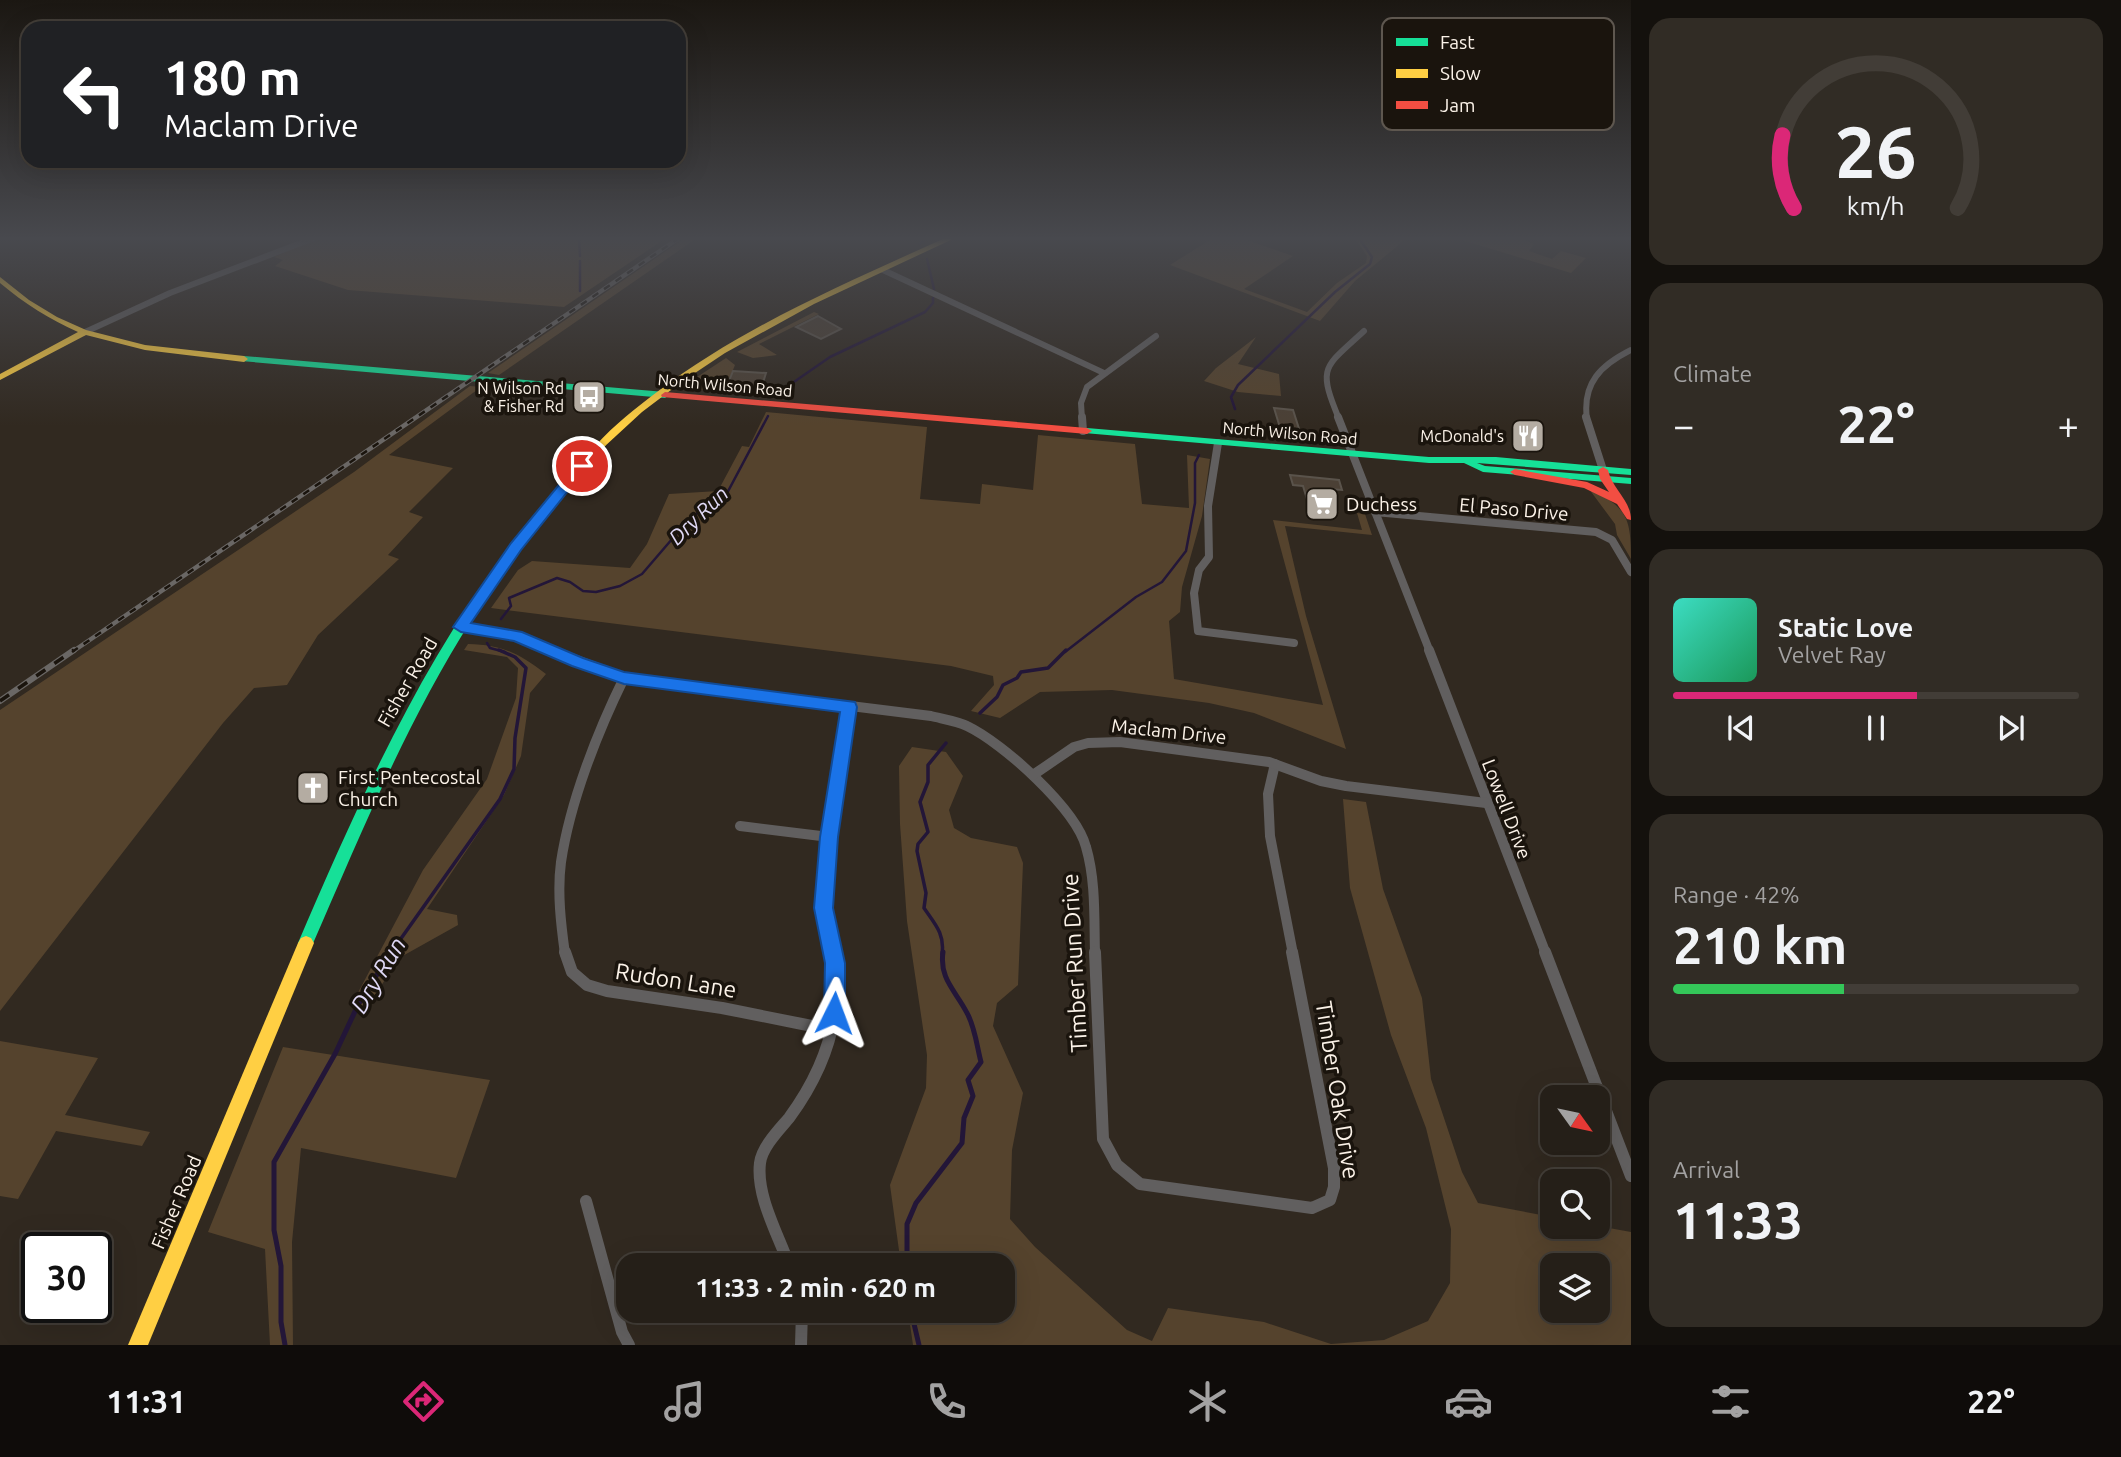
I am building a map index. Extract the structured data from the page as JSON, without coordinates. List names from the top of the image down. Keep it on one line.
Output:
{"streets":{"main road":["North Wilson Road","Fisher Road"],"street":["El Paso Drive","Maclam Drive","Lowell Drive","Timber Run Drive","Rudon Lane","Timber Oak Drive"]},"crossings":[["North Wilson Road","Fisher Road"],["North Wilson Road","Lowell Drive"],["El Paso Drive","Lowell Drive"],["Maclam Drive","Lowell Drive"],["Maclam Drive","Timber Run Drive"],["Maclam Drive","Timber Oak Drive"],["Timber Run Drive","Timber Oak Drive"]],"water":["Dry Run"],"places":{"bus stop":["N Wilson Rd & Fisher Rd"],"restaurant":["McDonald's"],"supermarket":["Duchess"],"church":["First Pentecostal Church"]},"legend":["Fast","Slow","Jam"],"north":"bottom right","page":{"turn":["180 m","Maclam Drive"],"tile":["Climate",["Range · 42%","210 km"],["Arrival","11:33"]],"heat":["−","22°","+"],"song":["Static Love","Velvet Ray"],"limit":"30","trip":"11:33 · 2 min · 620 m","tabs":["11:31","22°"],"gauge":["26","km/h"]}}
